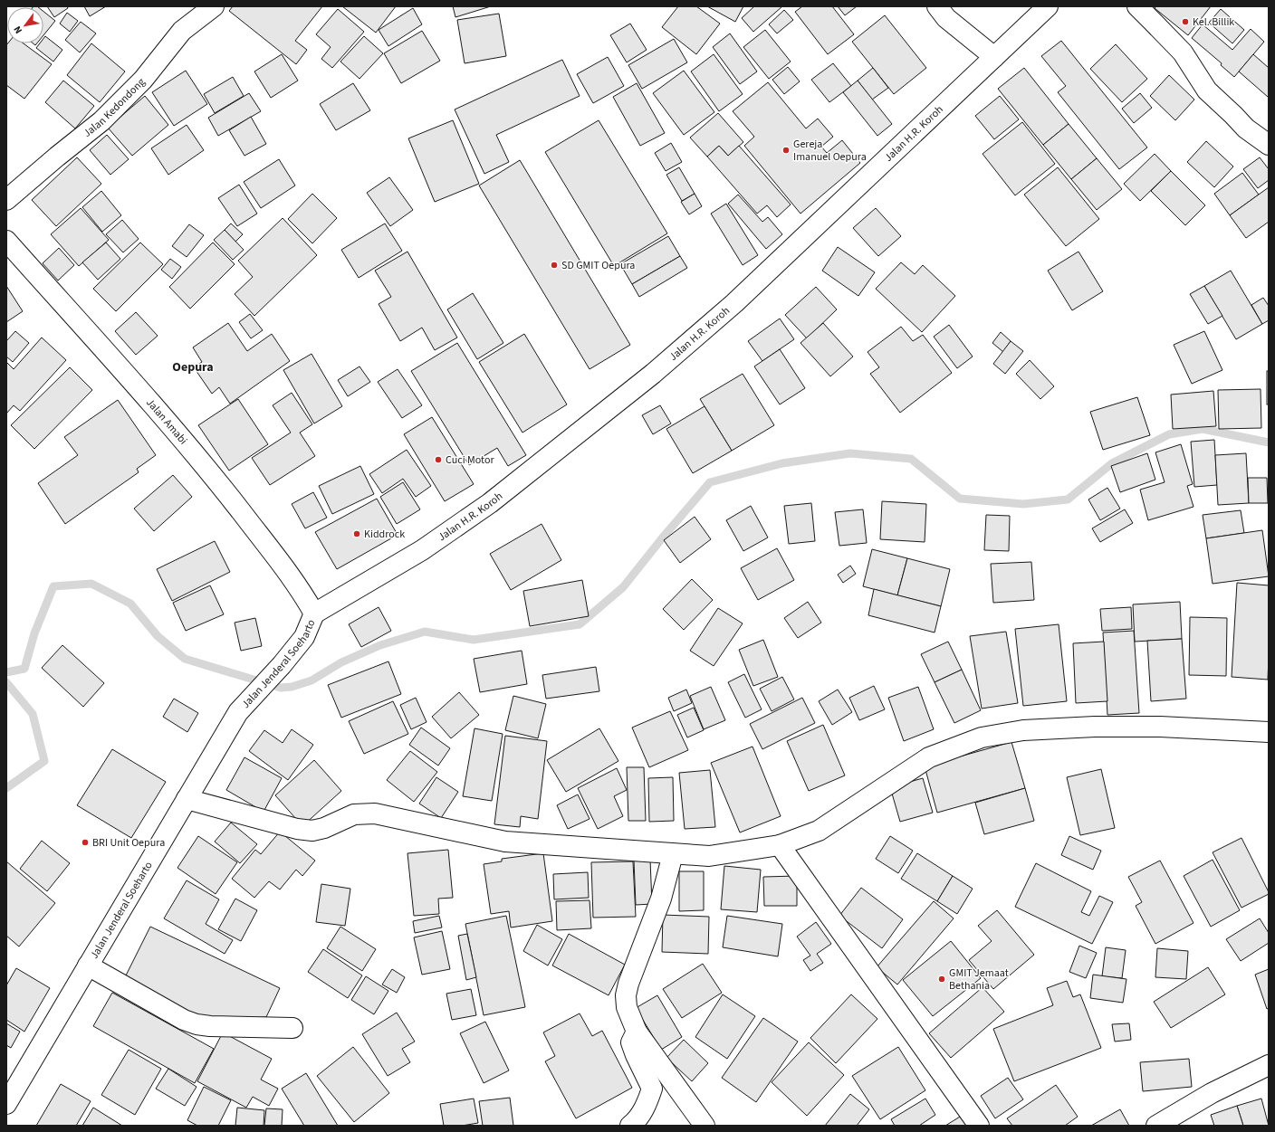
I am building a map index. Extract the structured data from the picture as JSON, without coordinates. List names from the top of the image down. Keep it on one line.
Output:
{"streets":{"street":["Jalan Kedondong","Jalan H.R. Koroh","Jalan Amabi","Jalan Jenderal Soeharto"]},"crossings":[["Jalan H.R. Koroh","Jalan Amabi"],["Jalan H.R. Koroh","Jalan Jenderal Soeharto"],["Jalan Amabi","Jalan Jenderal Soeharto"]],"districts":["Oepura"],"places":["Kel. Billik","Gereja Imanuel Oepura","SD GMIT Oepura","Cuci Motor","Kiddrock","BRI Unit Oepura","GMIT Jemaat Bethania"],"north":"bottom left"}
